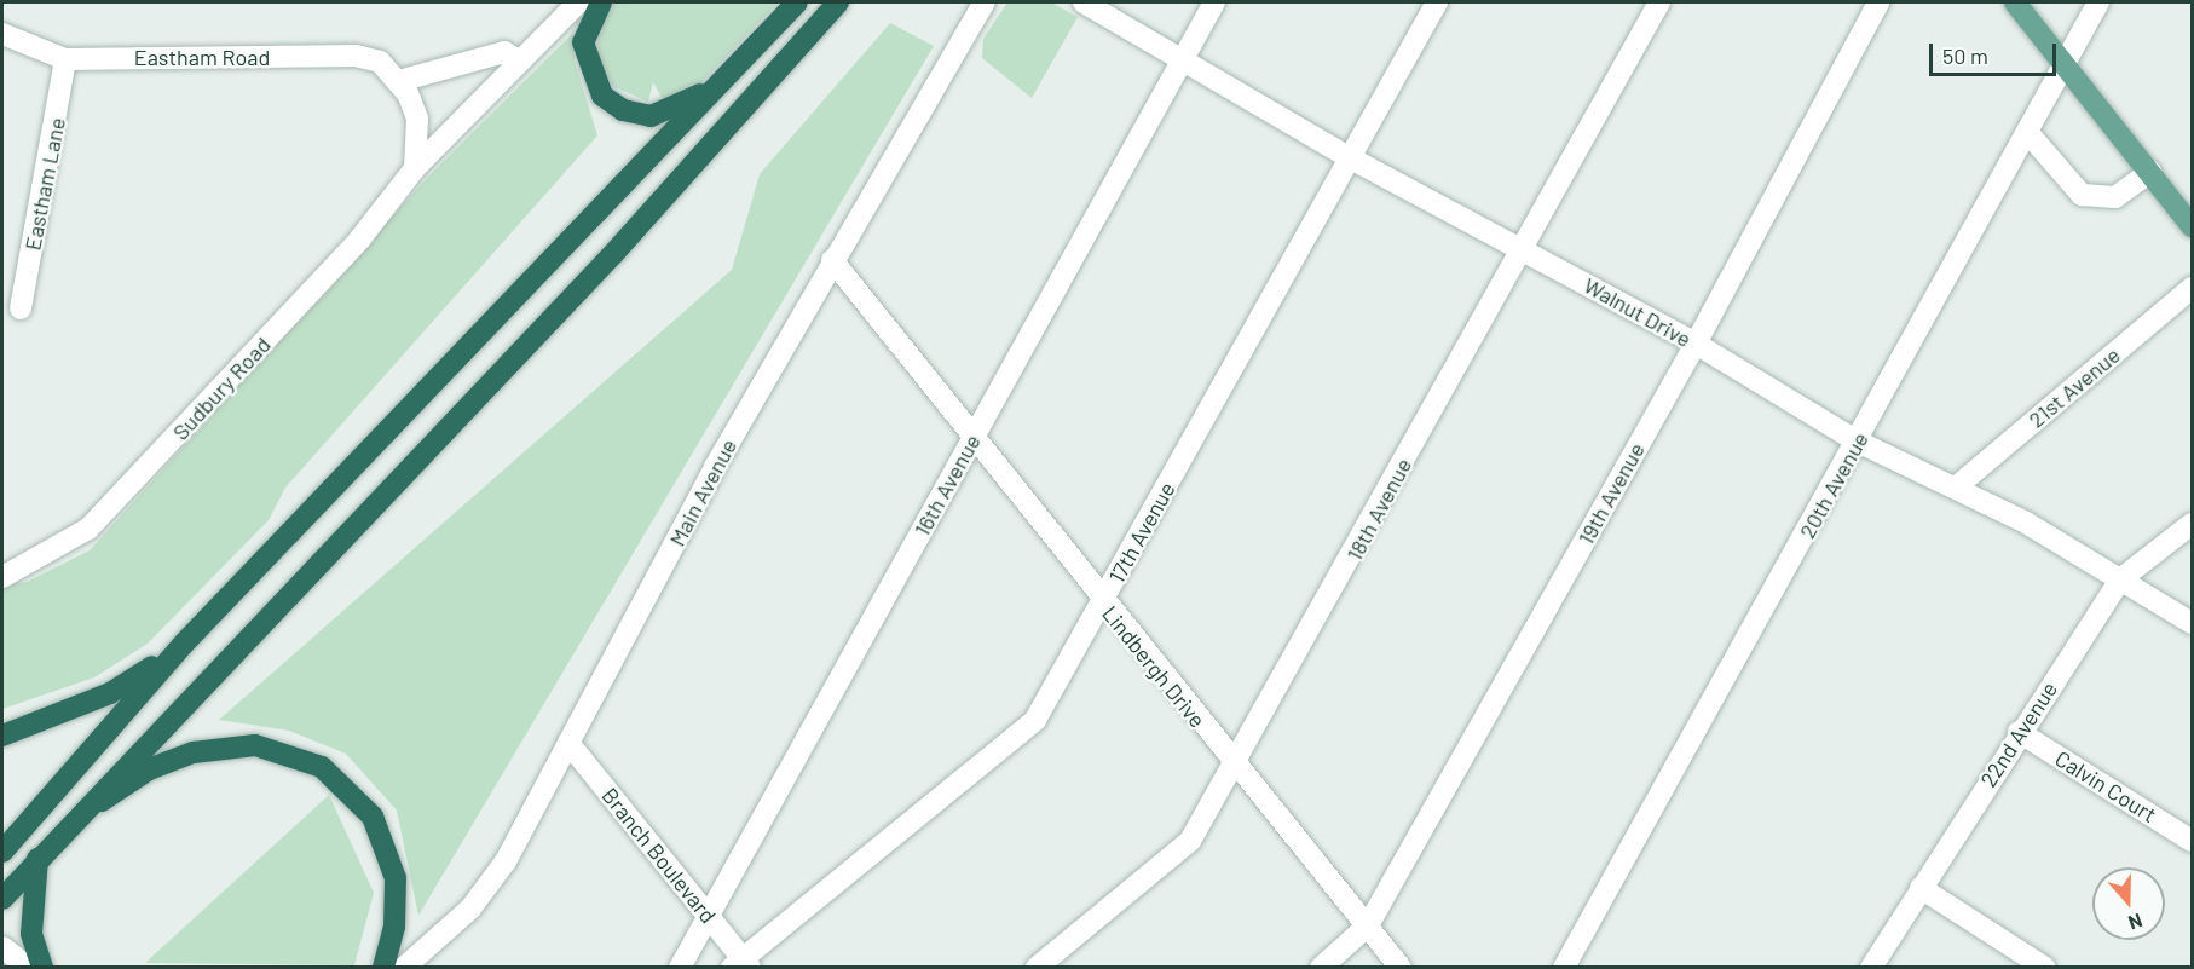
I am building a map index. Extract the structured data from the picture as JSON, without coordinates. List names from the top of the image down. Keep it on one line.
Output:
{"streets":{"street":["Eastham Road","Eastham Lane","Walnut Drive","21st Avenue","Sudbury Road","16th Avenue","20th Avenue","Main Avenue","19th Avenue","18th Avenue","17th Avenue","Lindbergh Drive","22nd Avenue","Calvin Court","Branch Boulevard"]},"crossings":[["Eastham Road","Eastham Lane"],["Walnut Drive","21st Avenue"],["Walnut Drive","16th Avenue"],["Walnut Drive","20th Avenue"],["Walnut Drive","19th Avenue"],["Walnut Drive","18th Avenue"],["Walnut Drive","17th Avenue"],["Walnut Drive","22nd Avenue"],["16th Avenue","Lindbergh Drive"],["16th Avenue","Branch Boulevard"],["Main Avenue","Lindbergh Drive"],["Main Avenue","Branch Boulevard"],["19th Avenue","Lindbergh Drive"],["18th Avenue","Lindbergh Drive"],["17th Avenue","Lindbergh Drive"],["17th Avenue","Branch Boulevard"],["22nd Avenue","Calvin Court"]],"scale_bar":"50 m","north":"bottom"}
